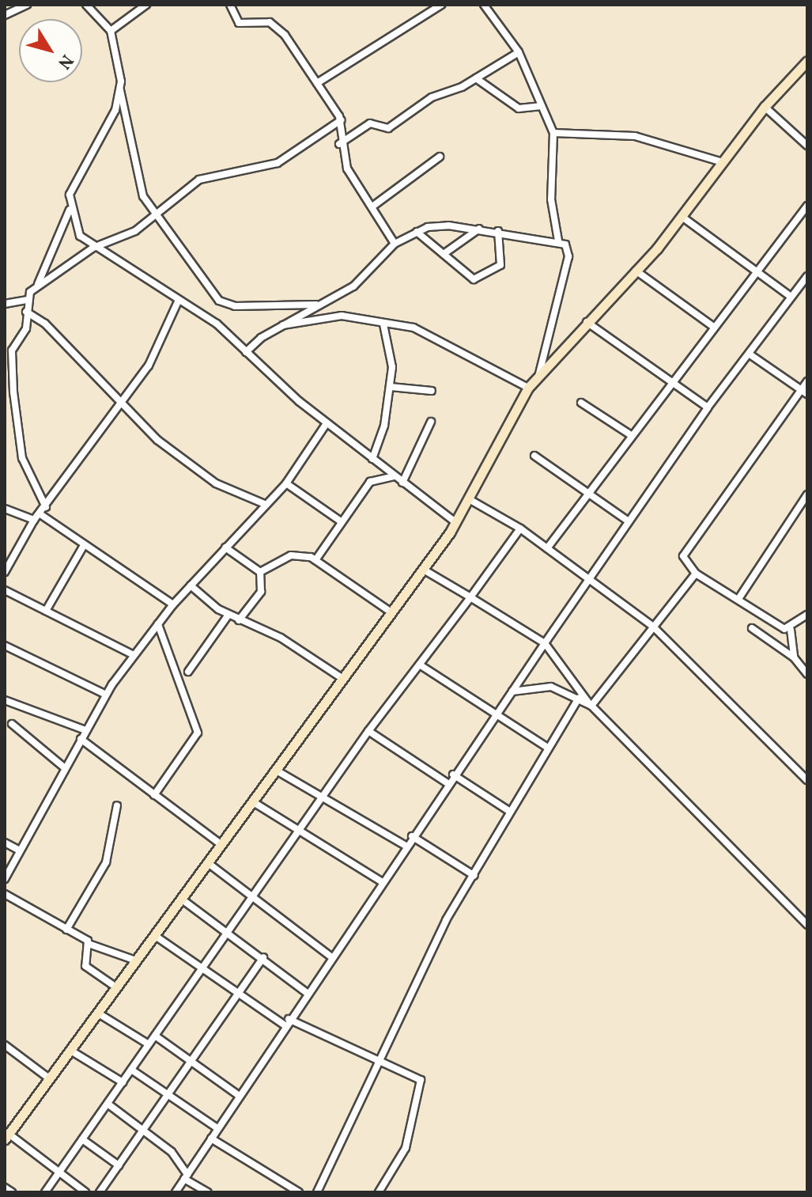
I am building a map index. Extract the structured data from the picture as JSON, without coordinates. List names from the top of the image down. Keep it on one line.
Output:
{"north":"bottom right"}
